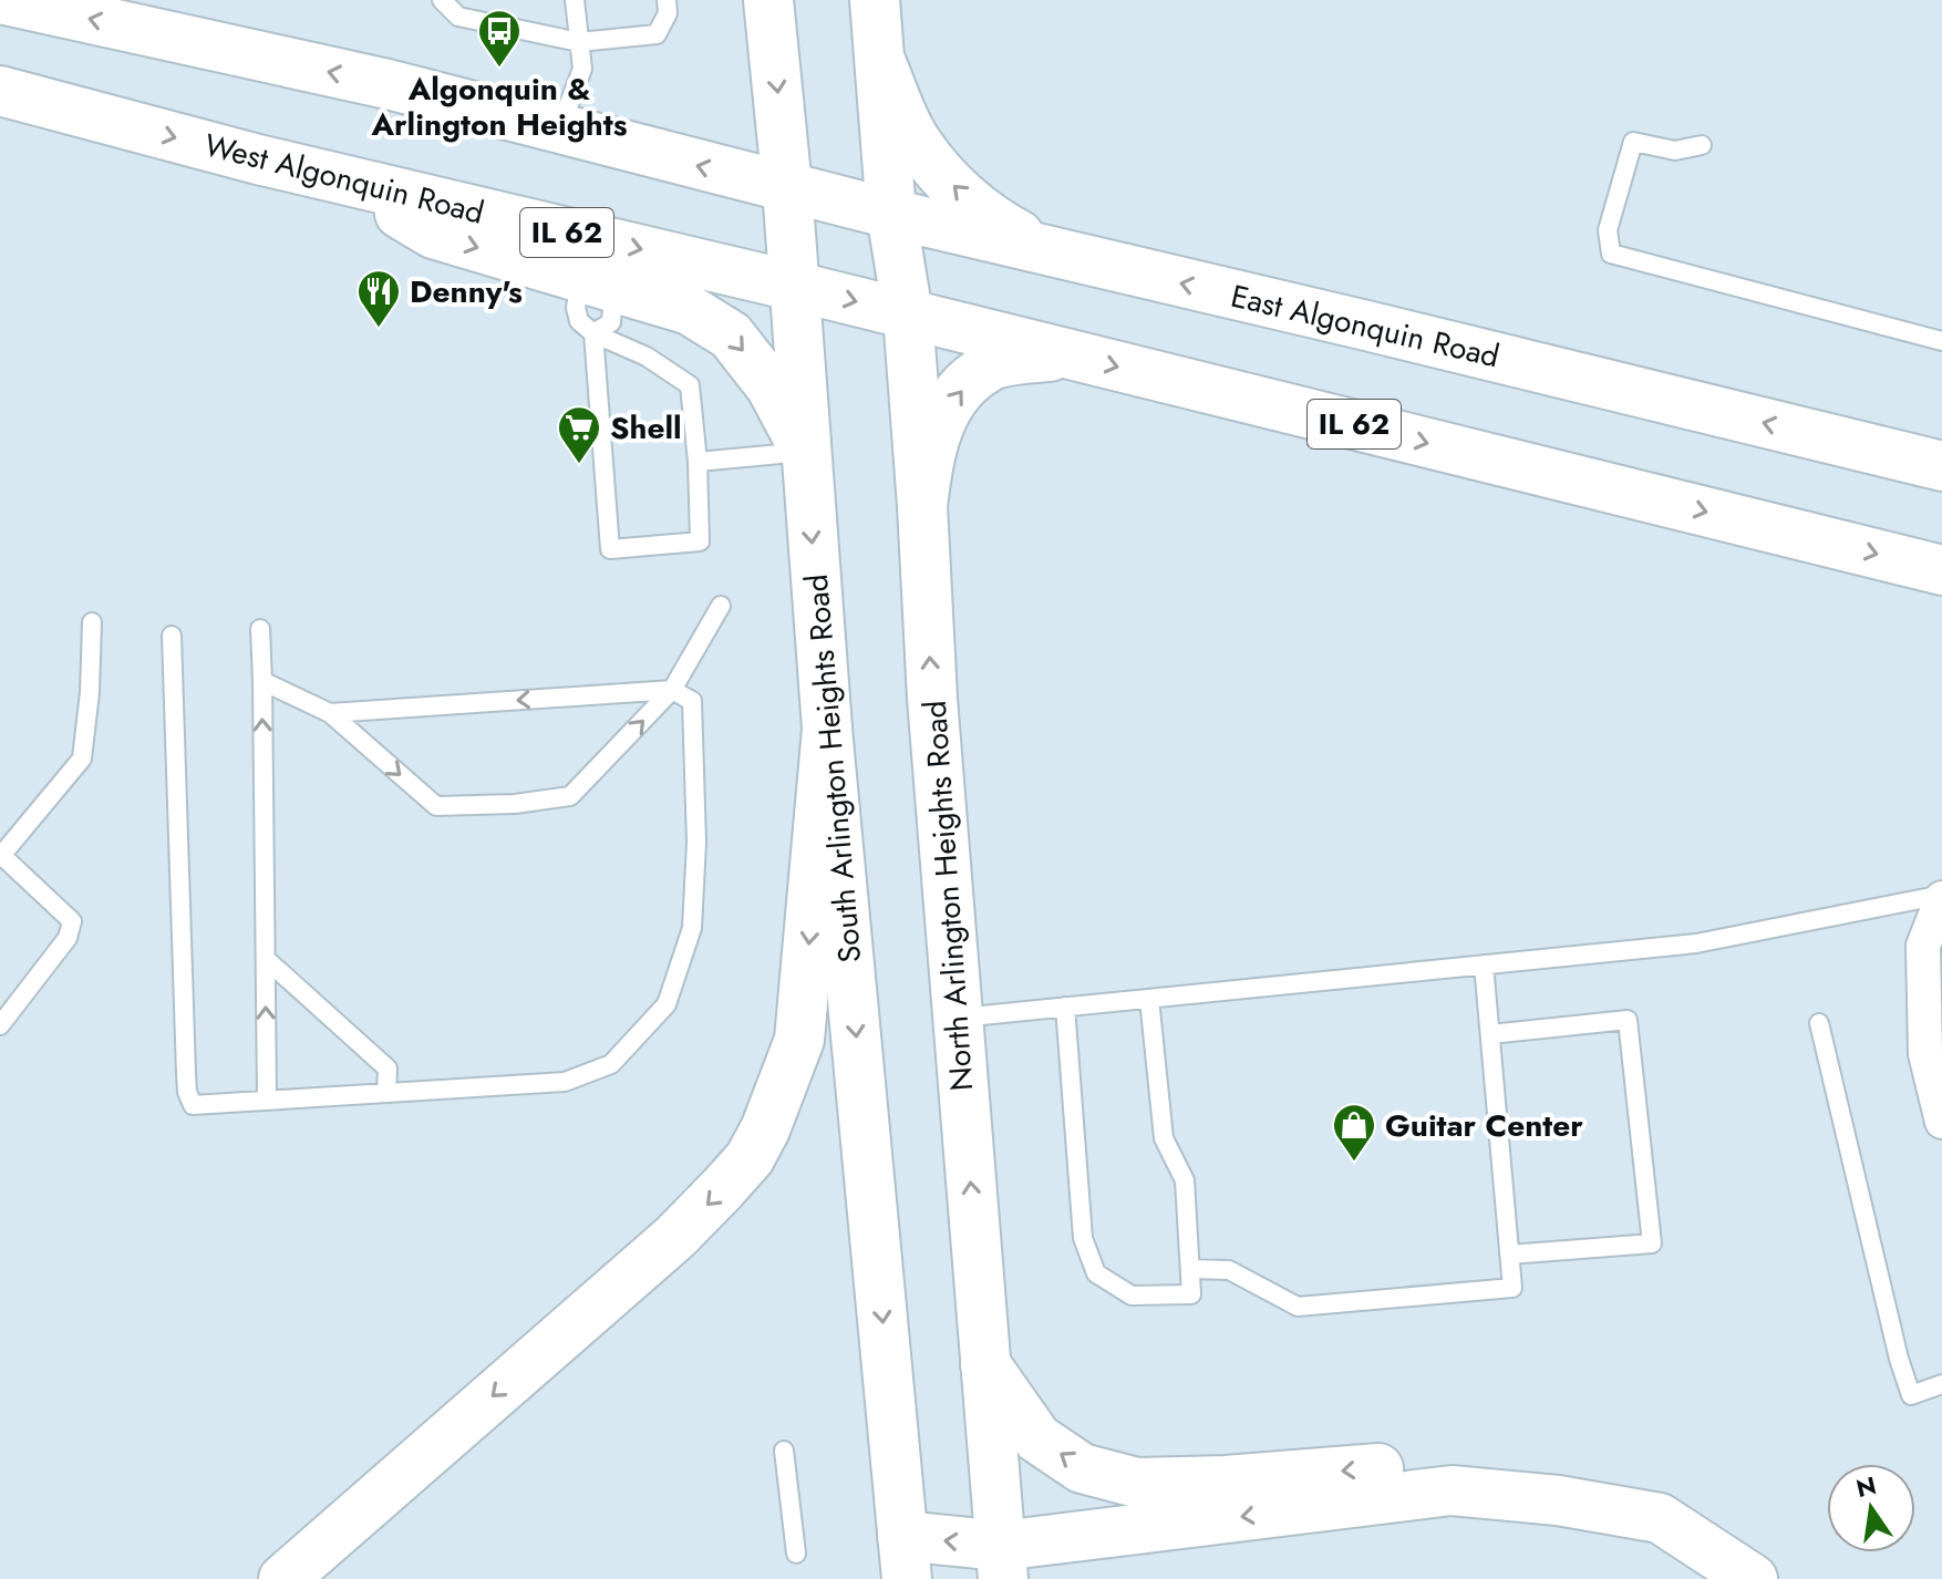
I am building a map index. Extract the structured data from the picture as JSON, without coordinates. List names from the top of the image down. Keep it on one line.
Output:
{"streets":{"main road":["West Algonquin Road","IL 62","East Algonquin Road","South Arlington Heights Road","North Arlington Heights Road"]},"crossings":[["West Algonquin Road","IL 62"],["West Algonquin Road","South Arlington Heights Road"],["IL 62","South Arlington Heights Road"],["IL 62","North Arlington Heights Road"],["East Algonquin Road","South Arlington Heights Road"],["East Algonquin Road","North Arlington Heights Road"]],"one_way":["South Arlington Heights Road","North Arlington Heights Road"],"places":{"bus stop":["Algonquin & Arlington Heights"],"restaurant":["Denny's"],"supermarket":["Shell"],"shop":["Guitar Center"]},"north":"top"}
